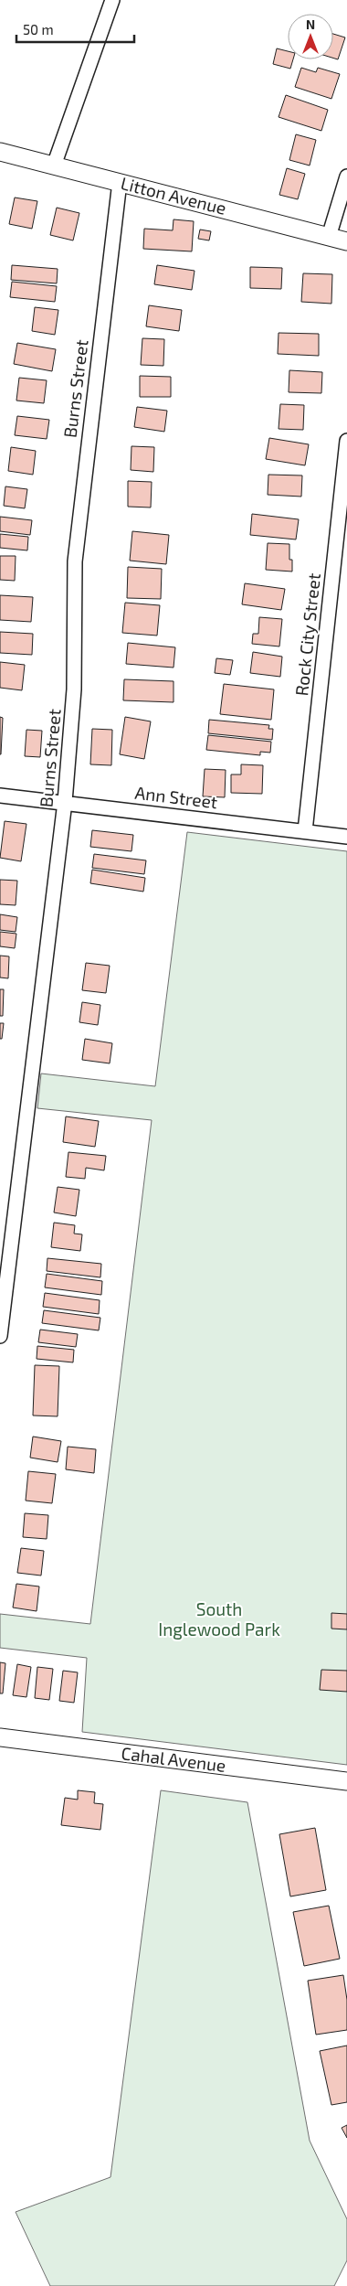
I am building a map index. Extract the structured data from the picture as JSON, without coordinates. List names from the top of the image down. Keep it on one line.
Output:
{"streets":{"street":["Litton Avenue","Burns Street","Rock City Street","Ann Street","Cahal Avenue"]},"crossings":[["Litton Avenue","Burns Street"],["Burns Street","Ann Street"],["Rock City Street","Ann Street"]],"parks":["South Inglewood Park"],"scale_bar":"50 m","north":"top"}
